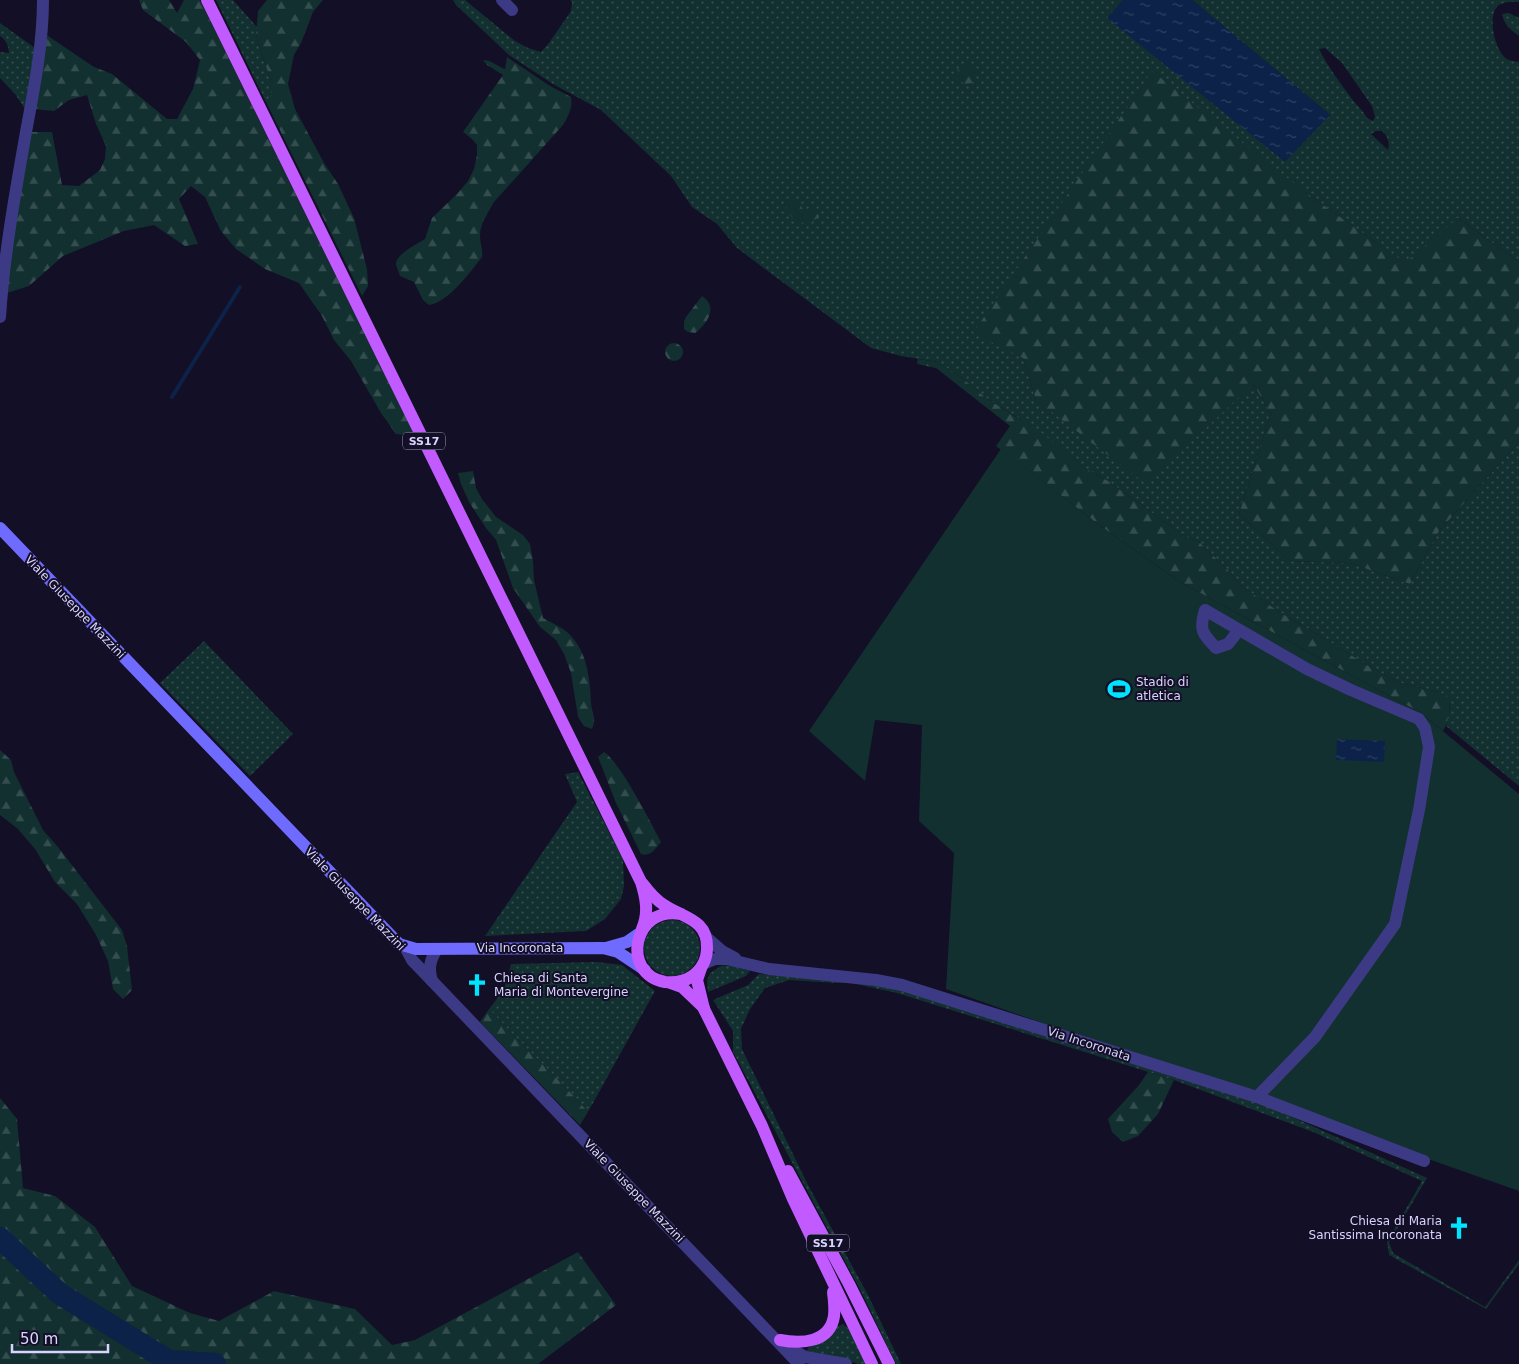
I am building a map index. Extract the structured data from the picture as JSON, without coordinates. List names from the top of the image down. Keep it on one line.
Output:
{"streets":{"main road":["SS17","Viale Giuseppe Mazzini","Via Incoronata"]},"crossings":[["SS17","Via Incoronata"],["Viale Giuseppe Mazzini","Via Incoronata"]],"places":{"sports":["Stadio di atletica"],"church":["Chiesa di Santa Maria di Montevergine","Chiesa di Maria Santissima Incoronata"]},"scale_bar":"50 m"}
